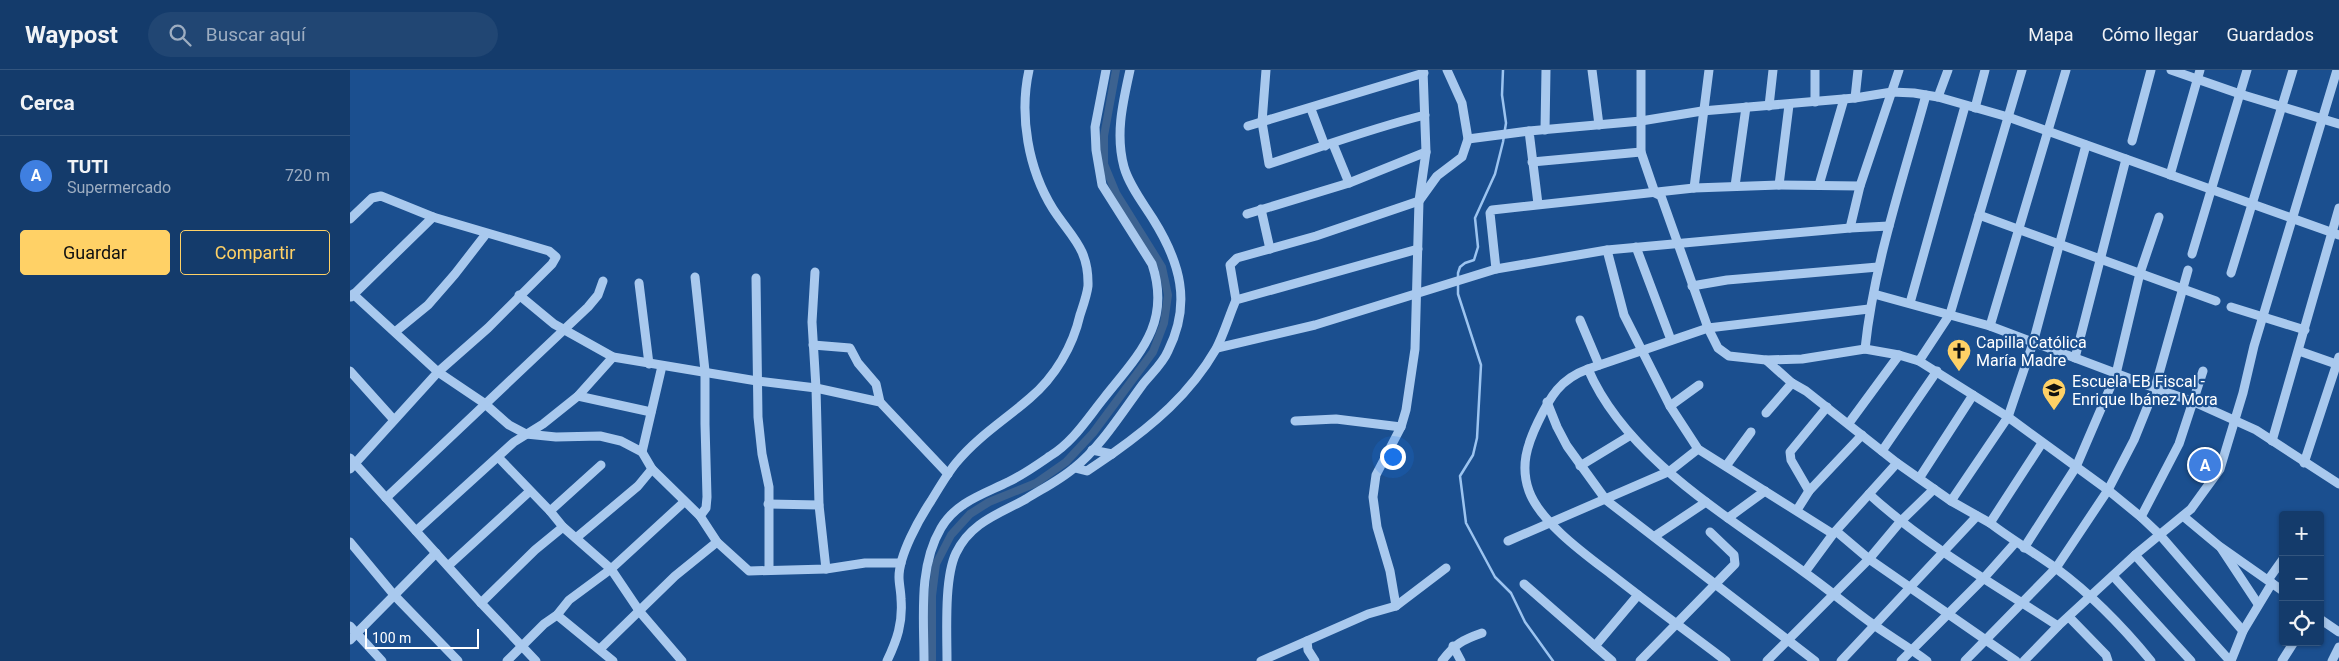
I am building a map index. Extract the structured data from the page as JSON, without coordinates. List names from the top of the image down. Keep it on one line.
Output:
{"places":{"church":["Capilla Católica María Madre"],"school or university":["Escuela EB Fiscal - Enrique Ibánez Mora"]},"scale_bar":"100 m","page":{"header":"Waypost","search":"Buscar aquí","nav":["Mapa","Cómo llegar","Guardados"],"heading":"Cerca","list":[{"mark":"A","name":"TUTI","note":"Supermercado","value":"720 m"}],"buttons":["Guardar","Compartir"],"pins":"A","map_buttons":["+","−"],"scale":"100 m"}}
